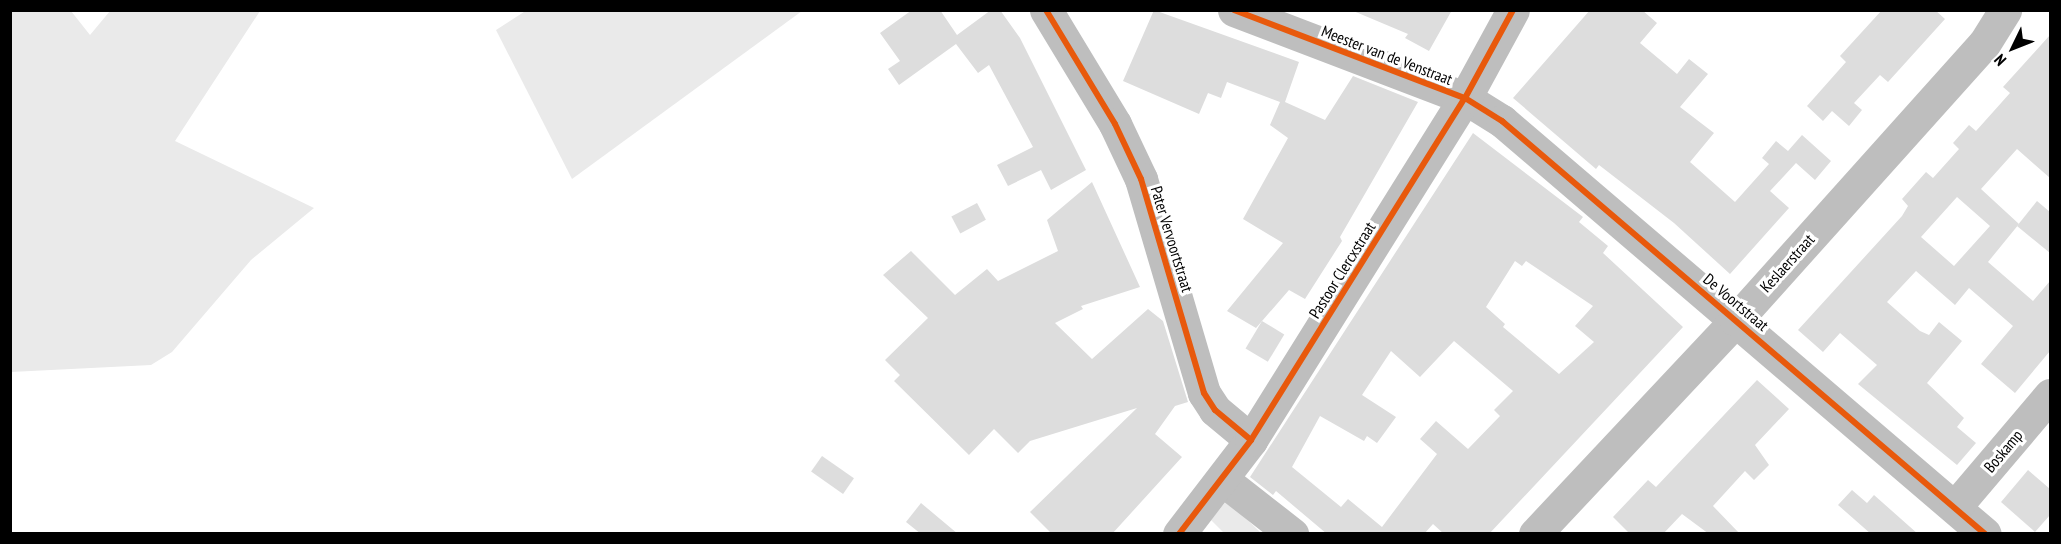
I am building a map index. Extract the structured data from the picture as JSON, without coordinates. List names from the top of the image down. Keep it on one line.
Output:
{"streets":{"street":["Meester van de Venstraat","Pater Vervoortstraat","Keslaerstraat","Pastoor Clercxstraat","De Voortstraat","Boskamp"]},"crossings":[["Meester van de Venstraat","Pastoor Clercxstraat"],["Meester van de Venstraat","De Voortstraat"],["Pater Vervoortstraat","Pastoor Clercxstraat"],["Keslaerstraat","De Voortstraat"],["Pastoor Clercxstraat","De Voortstraat"],["De Voortstraat","Boskamp"]],"north":"bottom left"}
